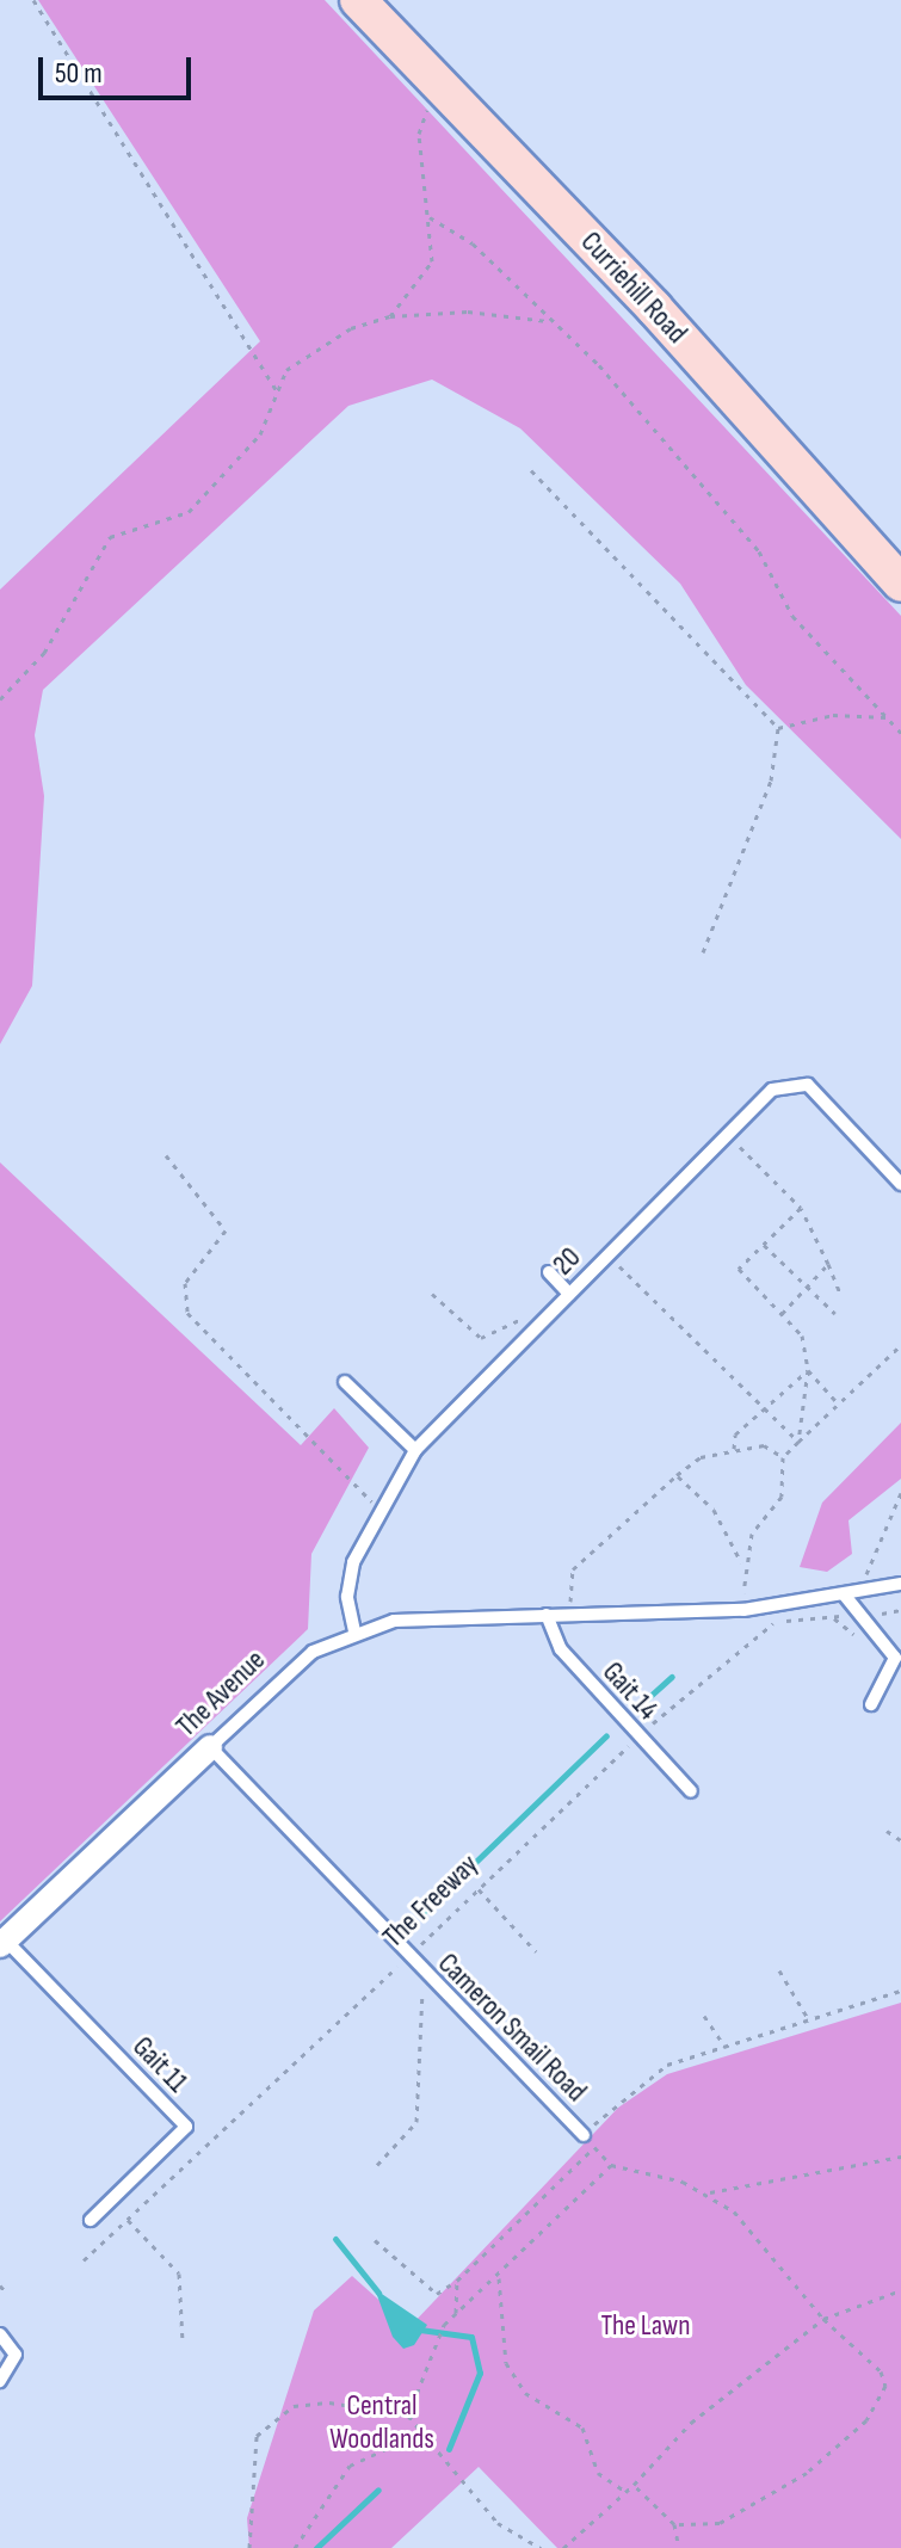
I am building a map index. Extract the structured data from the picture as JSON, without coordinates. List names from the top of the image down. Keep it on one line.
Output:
{"streets":{"street":["Curriehill Road","The Avenue"],"lane":["20","Gait 14","Cameron Smail Road","Gait 11"],"path":["The Freeway"]},"crossings":[["20","The Avenue"],["Gait 14","The Avenue"],["Gait 14","The Freeway"],["The Avenue","Cameron Smail Road"],["The Avenue","Gait 11"],["The Freeway","Cameron Smail Road"]],"parks":["The Lawn","Central Woodlands"],"scale_bar":"50 m"}
